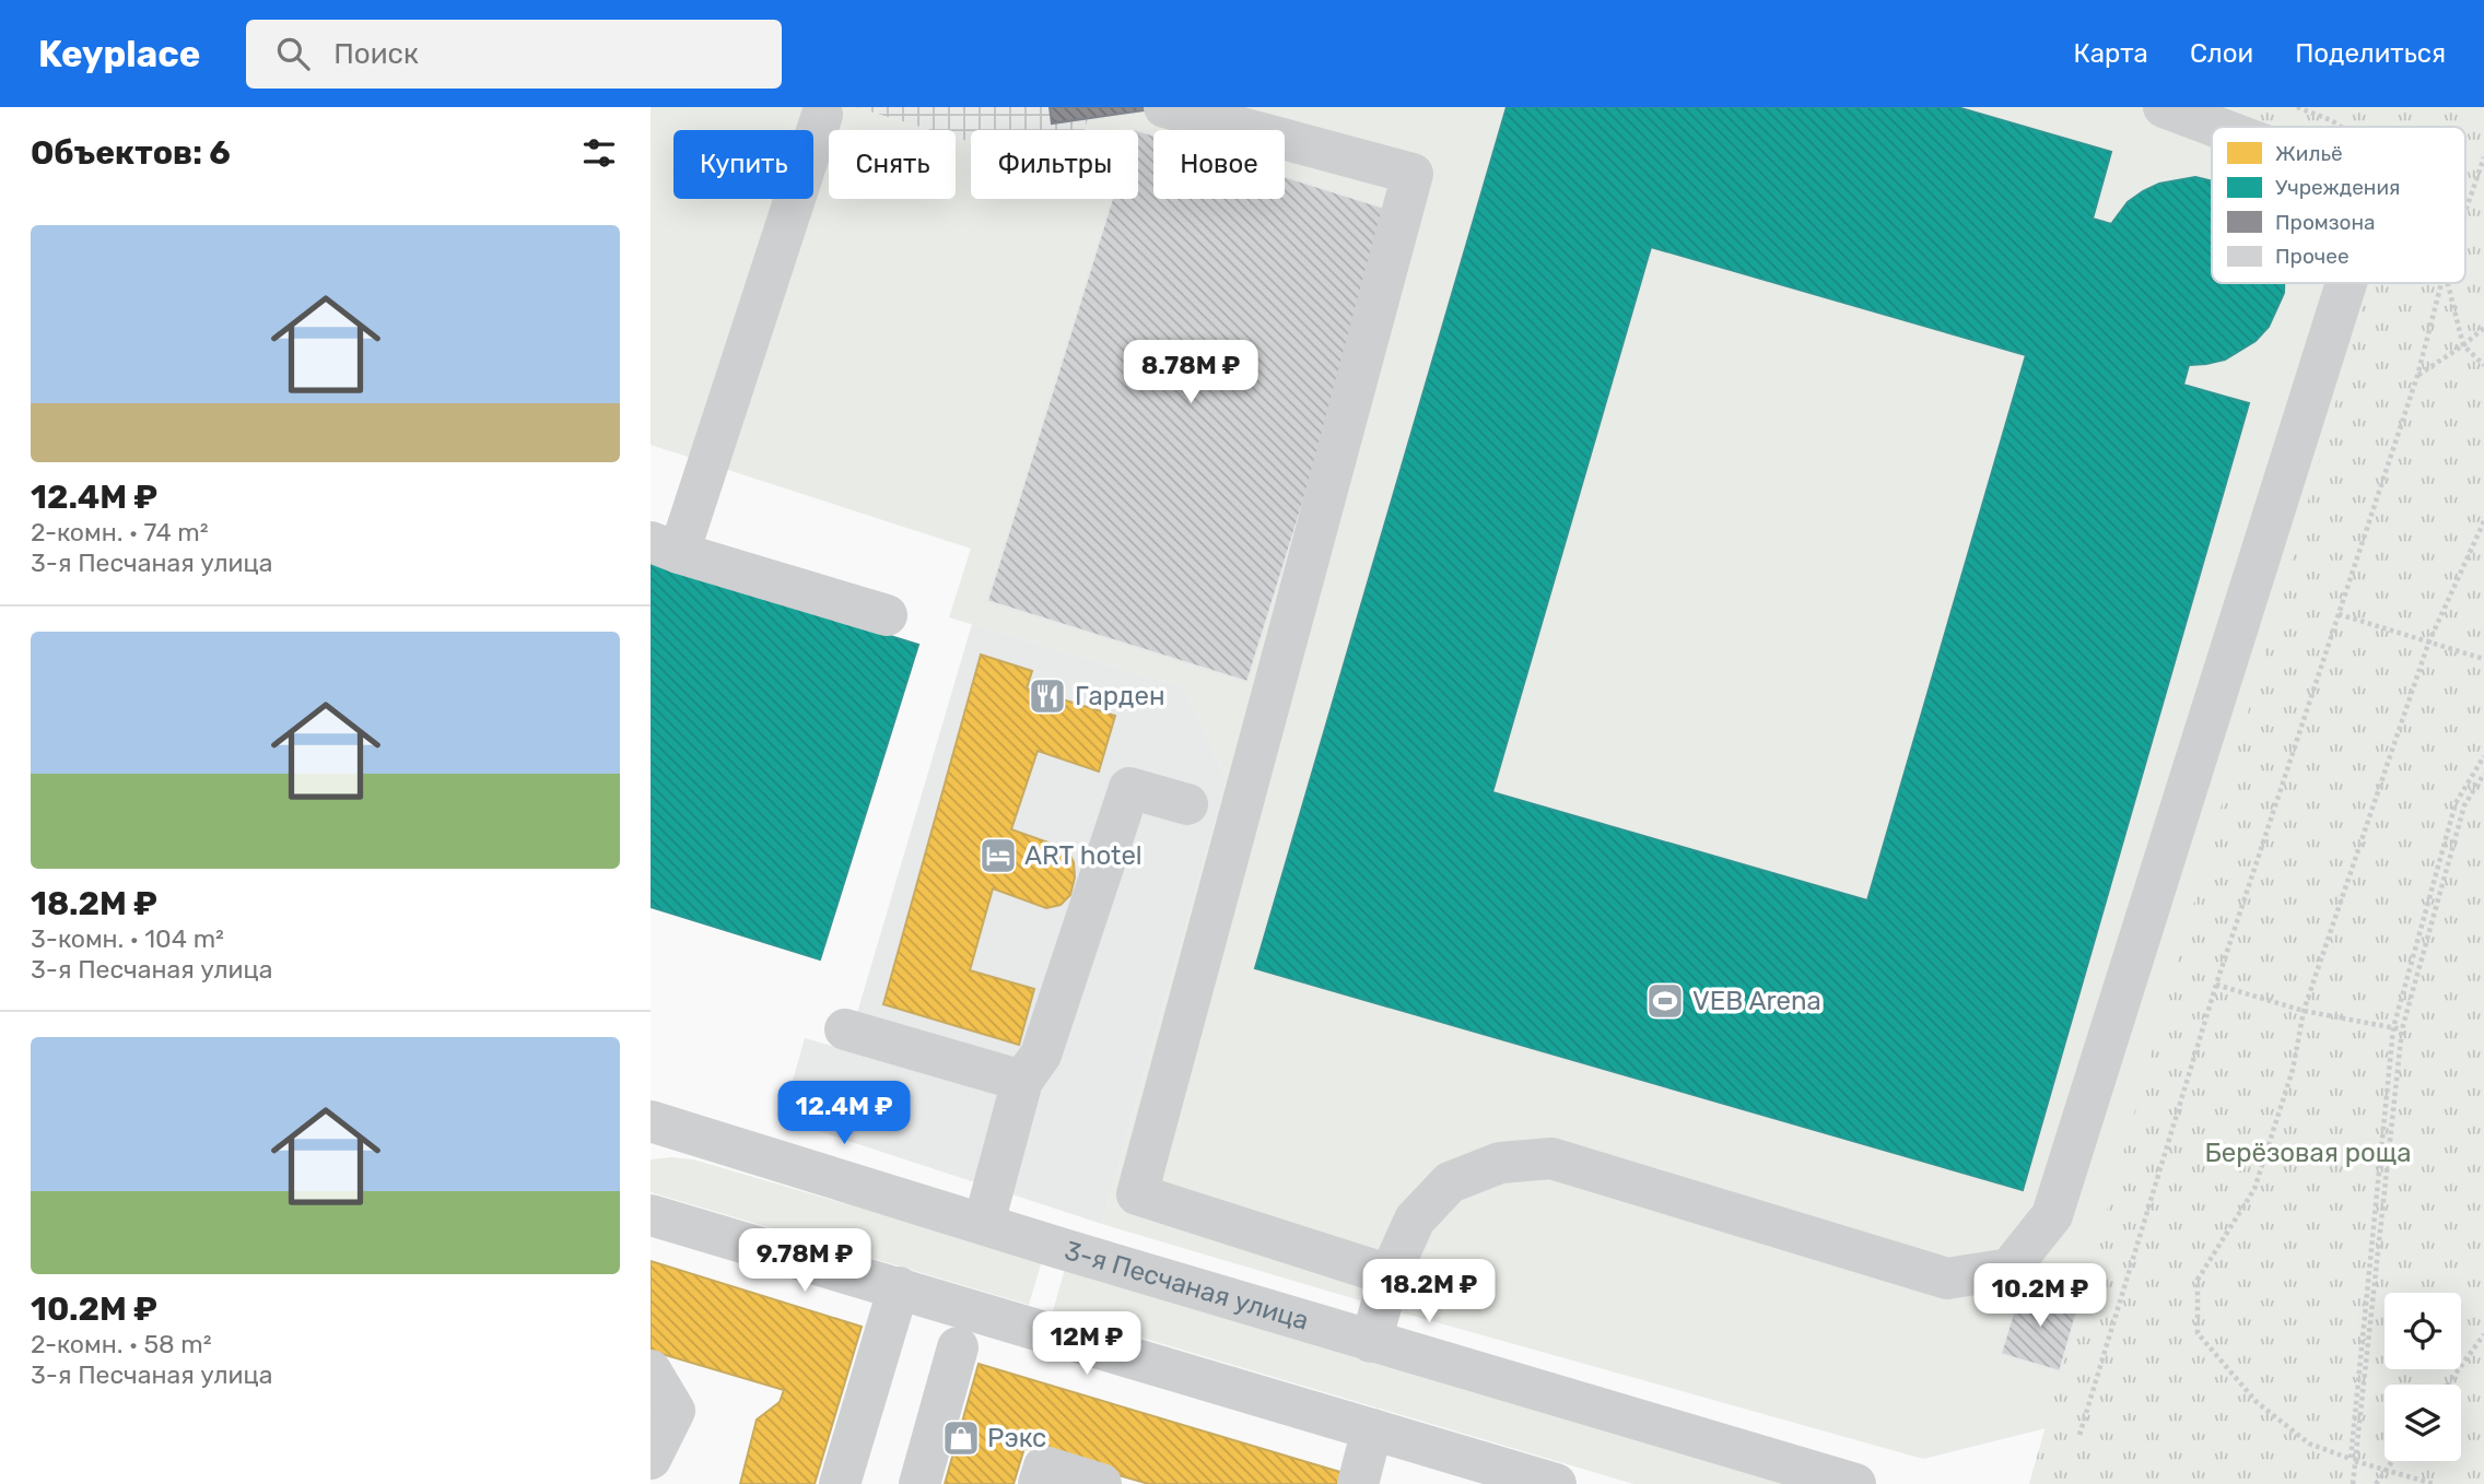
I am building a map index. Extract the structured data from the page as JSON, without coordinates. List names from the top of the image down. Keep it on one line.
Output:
{"streets":{"street":["3-я Песчаная улица"]},"parks":["Берёзовая роща"],"places":{"restaurant":["Гарден"],"hotel":["ART hotel"],"sports":["VEB Arena"],"shop":["Рэкс"]},"legend":["Жильё","Учреждения","Промзона","Прочее"],"page":{"header":"Keyplace","search":"Поиск","nav":["Карта","Слои","Поделиться"],"heading":"Объектов: 6","chip":["Купить","Снять","Фильтры","Новое"],"list":[{"name":"12.4M ₽","note":"2-комн. · 74 m² · 3-я Песчаная улица"},{"name":"18.2M ₽","note":"3-комн. · 104 m² · 3-я Песчаная улица"},{"name":"10.2M ₽","note":"2-комн. · 58 m² · 3-я Песчаная улица"}],"price":["8.78M ₽","12.4M ₽","9.78M ₽","18.2M ₽","10.2M ₽","12M ₽"]}}
